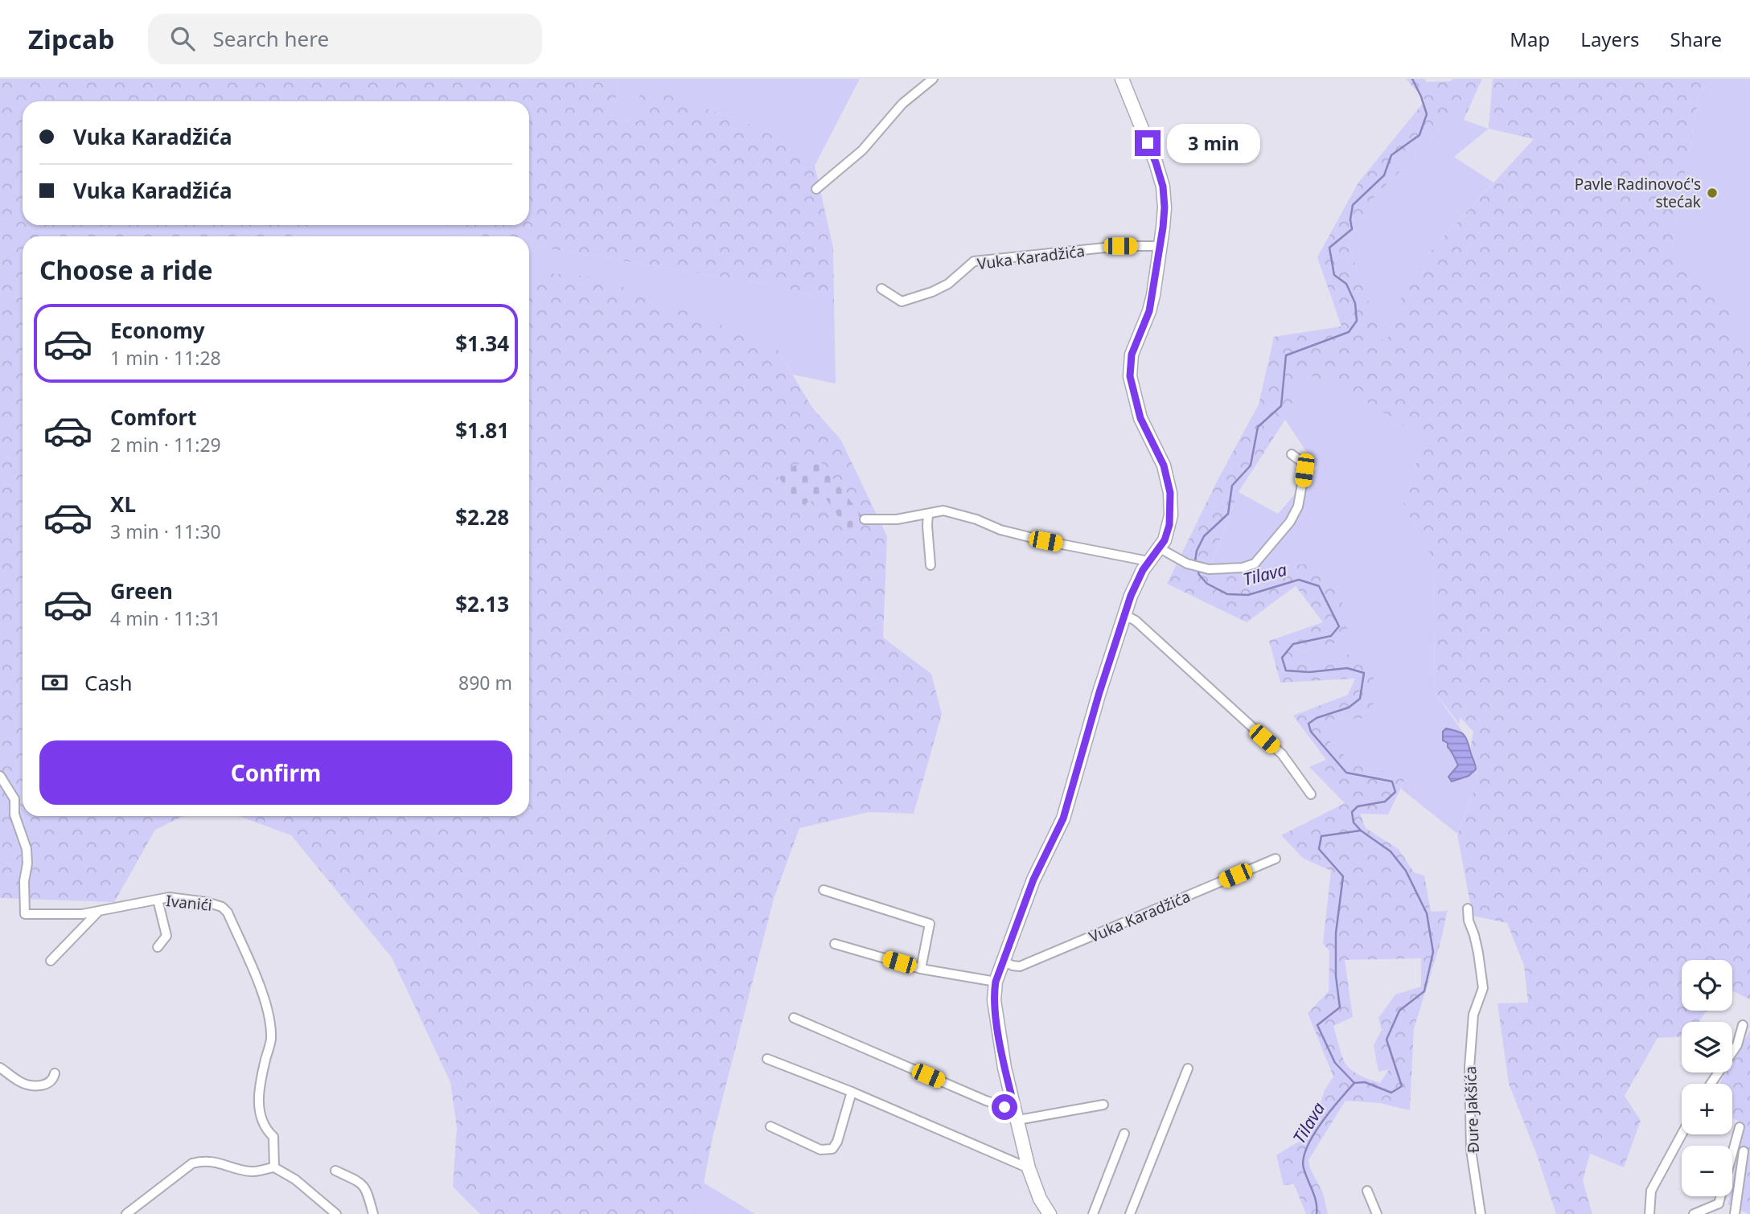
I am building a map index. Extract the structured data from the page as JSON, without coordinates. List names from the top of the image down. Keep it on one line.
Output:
{"streets":{"street":["Vuka Karadžića","Ivanići","Đure Jakšića"]},"water":["Tilava"],"places":["Pavle Radinovoć's stećak"],"page":{"header":"Zipcab","search":"Search here","nav":["Map","Layers","Share"],"banner":["Vuka Karadžića","Vuka Karadžića"],"bubble":"3 min","heading":"Choose a ride","list":[{"name":"Economy","note":"1 min · 11:28","value":"$1.34"},{"name":"Comfort","note":"2 min · 11:29","value":"$1.81"},{"name":"XL","note":"3 min · 11:30","value":"$2.28"},{"name":"Green","note":"4 min · 11:31","value":"$2.13"}],"pay":["Cash","890 m"],"buttons":"Confirm","map_buttons":["+","−"]}}
